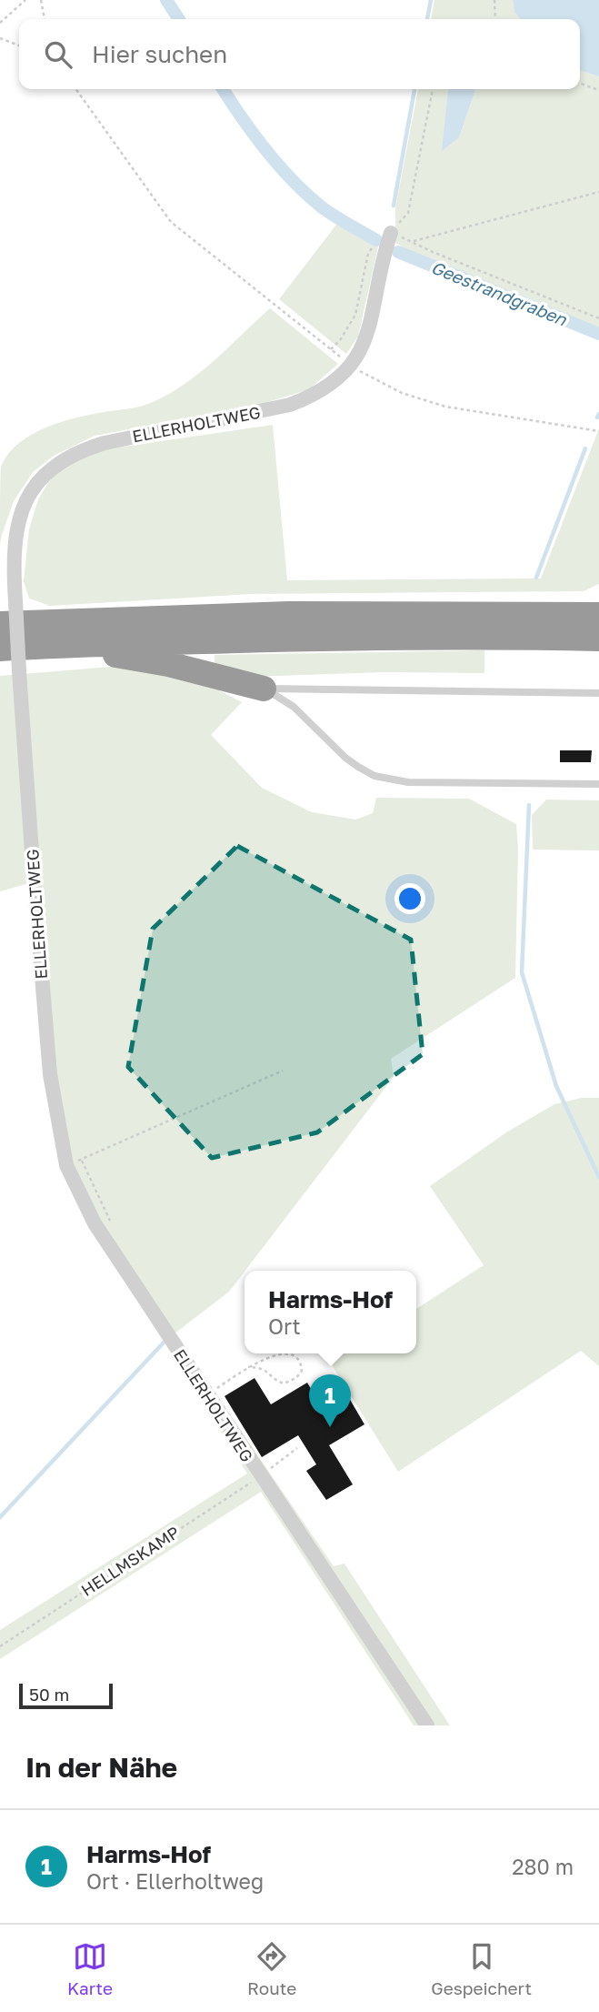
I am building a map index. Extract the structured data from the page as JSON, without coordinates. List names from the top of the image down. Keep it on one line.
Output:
{"streets":{"street":["ELLERHOLTWEG"],"path":["HELLMSKAMP"]},"crossings":[["ELLERHOLTWEG","HELLMSKAMP"]],"water":["Geestrandgraben"],"scale_bar":"50 m","page":{"search":"Hier suchen","popup":["Harms-Hof","Ort"],"pins":"1","scale":"50 m","heading":"In der Nähe","list":[{"mark":"1","name":"Harms-Hof","note":"Ort · Ellerholtweg","value":"280 m"}],"nav":["Karte","Route","Gespeichert"]}}
